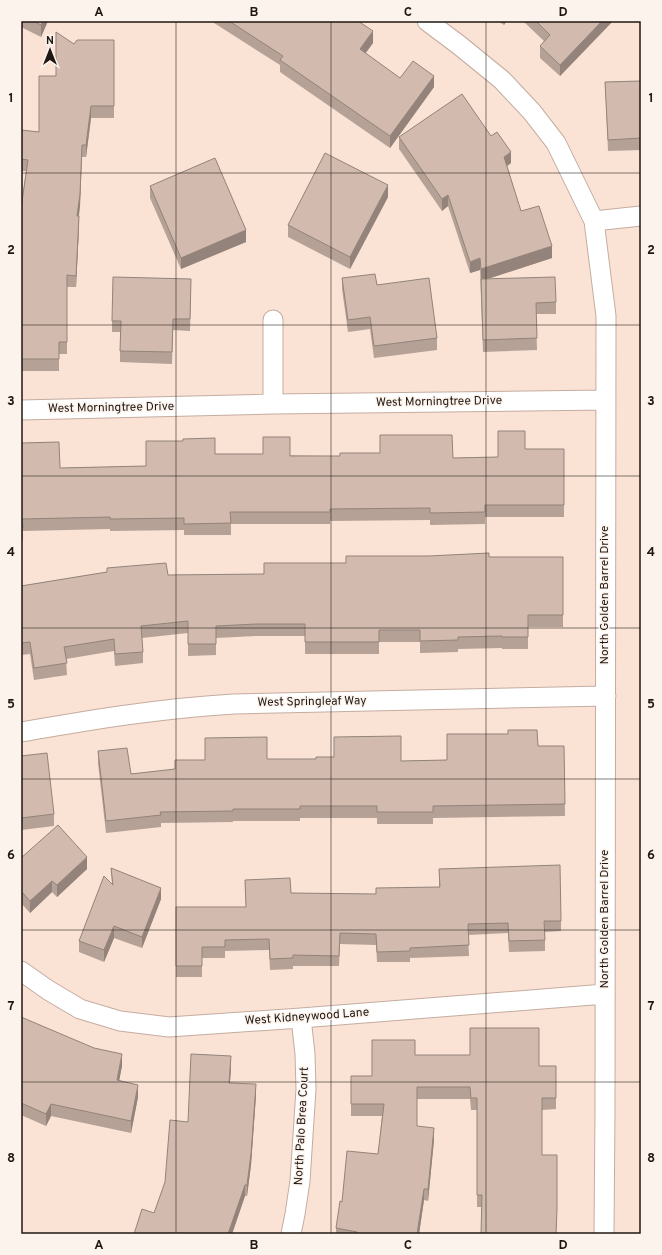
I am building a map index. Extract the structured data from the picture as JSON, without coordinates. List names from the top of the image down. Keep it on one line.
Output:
{"streets":{"street":["West Morningtree Drive","North Golden Barrel Drive","West Springleaf Way","West Kidneywood Lane","North Palo Brea Court"]},"crossings":[["West Morningtree Drive","North Golden Barrel Drive"],["North Golden Barrel Drive","West Springleaf Way"],["North Golden Barrel Drive","West Kidneywood Lane"],["West Kidneywood Lane","North Palo Brea Court"]],"north":"top","grid":{"columns":["A","B","C","D"],"rows":["1","2","3","4","5","6","7","8"]}}
